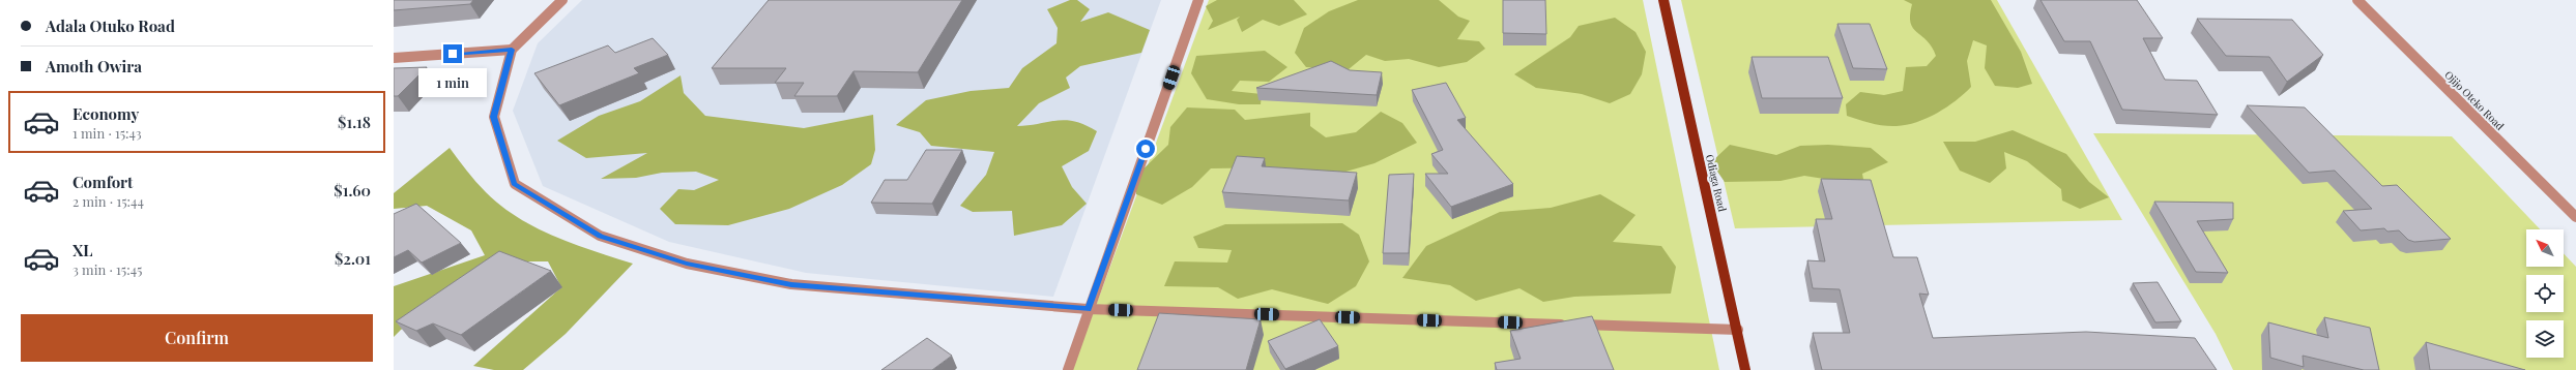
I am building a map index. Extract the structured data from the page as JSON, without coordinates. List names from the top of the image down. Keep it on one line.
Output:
{"streets":{"main road":["Odiaga Road"],"street":["Ojijo Oteko Road"]},"north":"top left","page":{"banner":["Adala Otuko Road","Amoth Owira"],"bubble":"1 min","list":[{"name":"Economy","note":"1 min · 15:43","value":"$1.18"},{"name":"Comfort","note":"2 min · 15:44","value":"$1.60"},{"name":"XL","note":"3 min · 15:45","value":"$2.01"}],"buttons":"Confirm"}}
